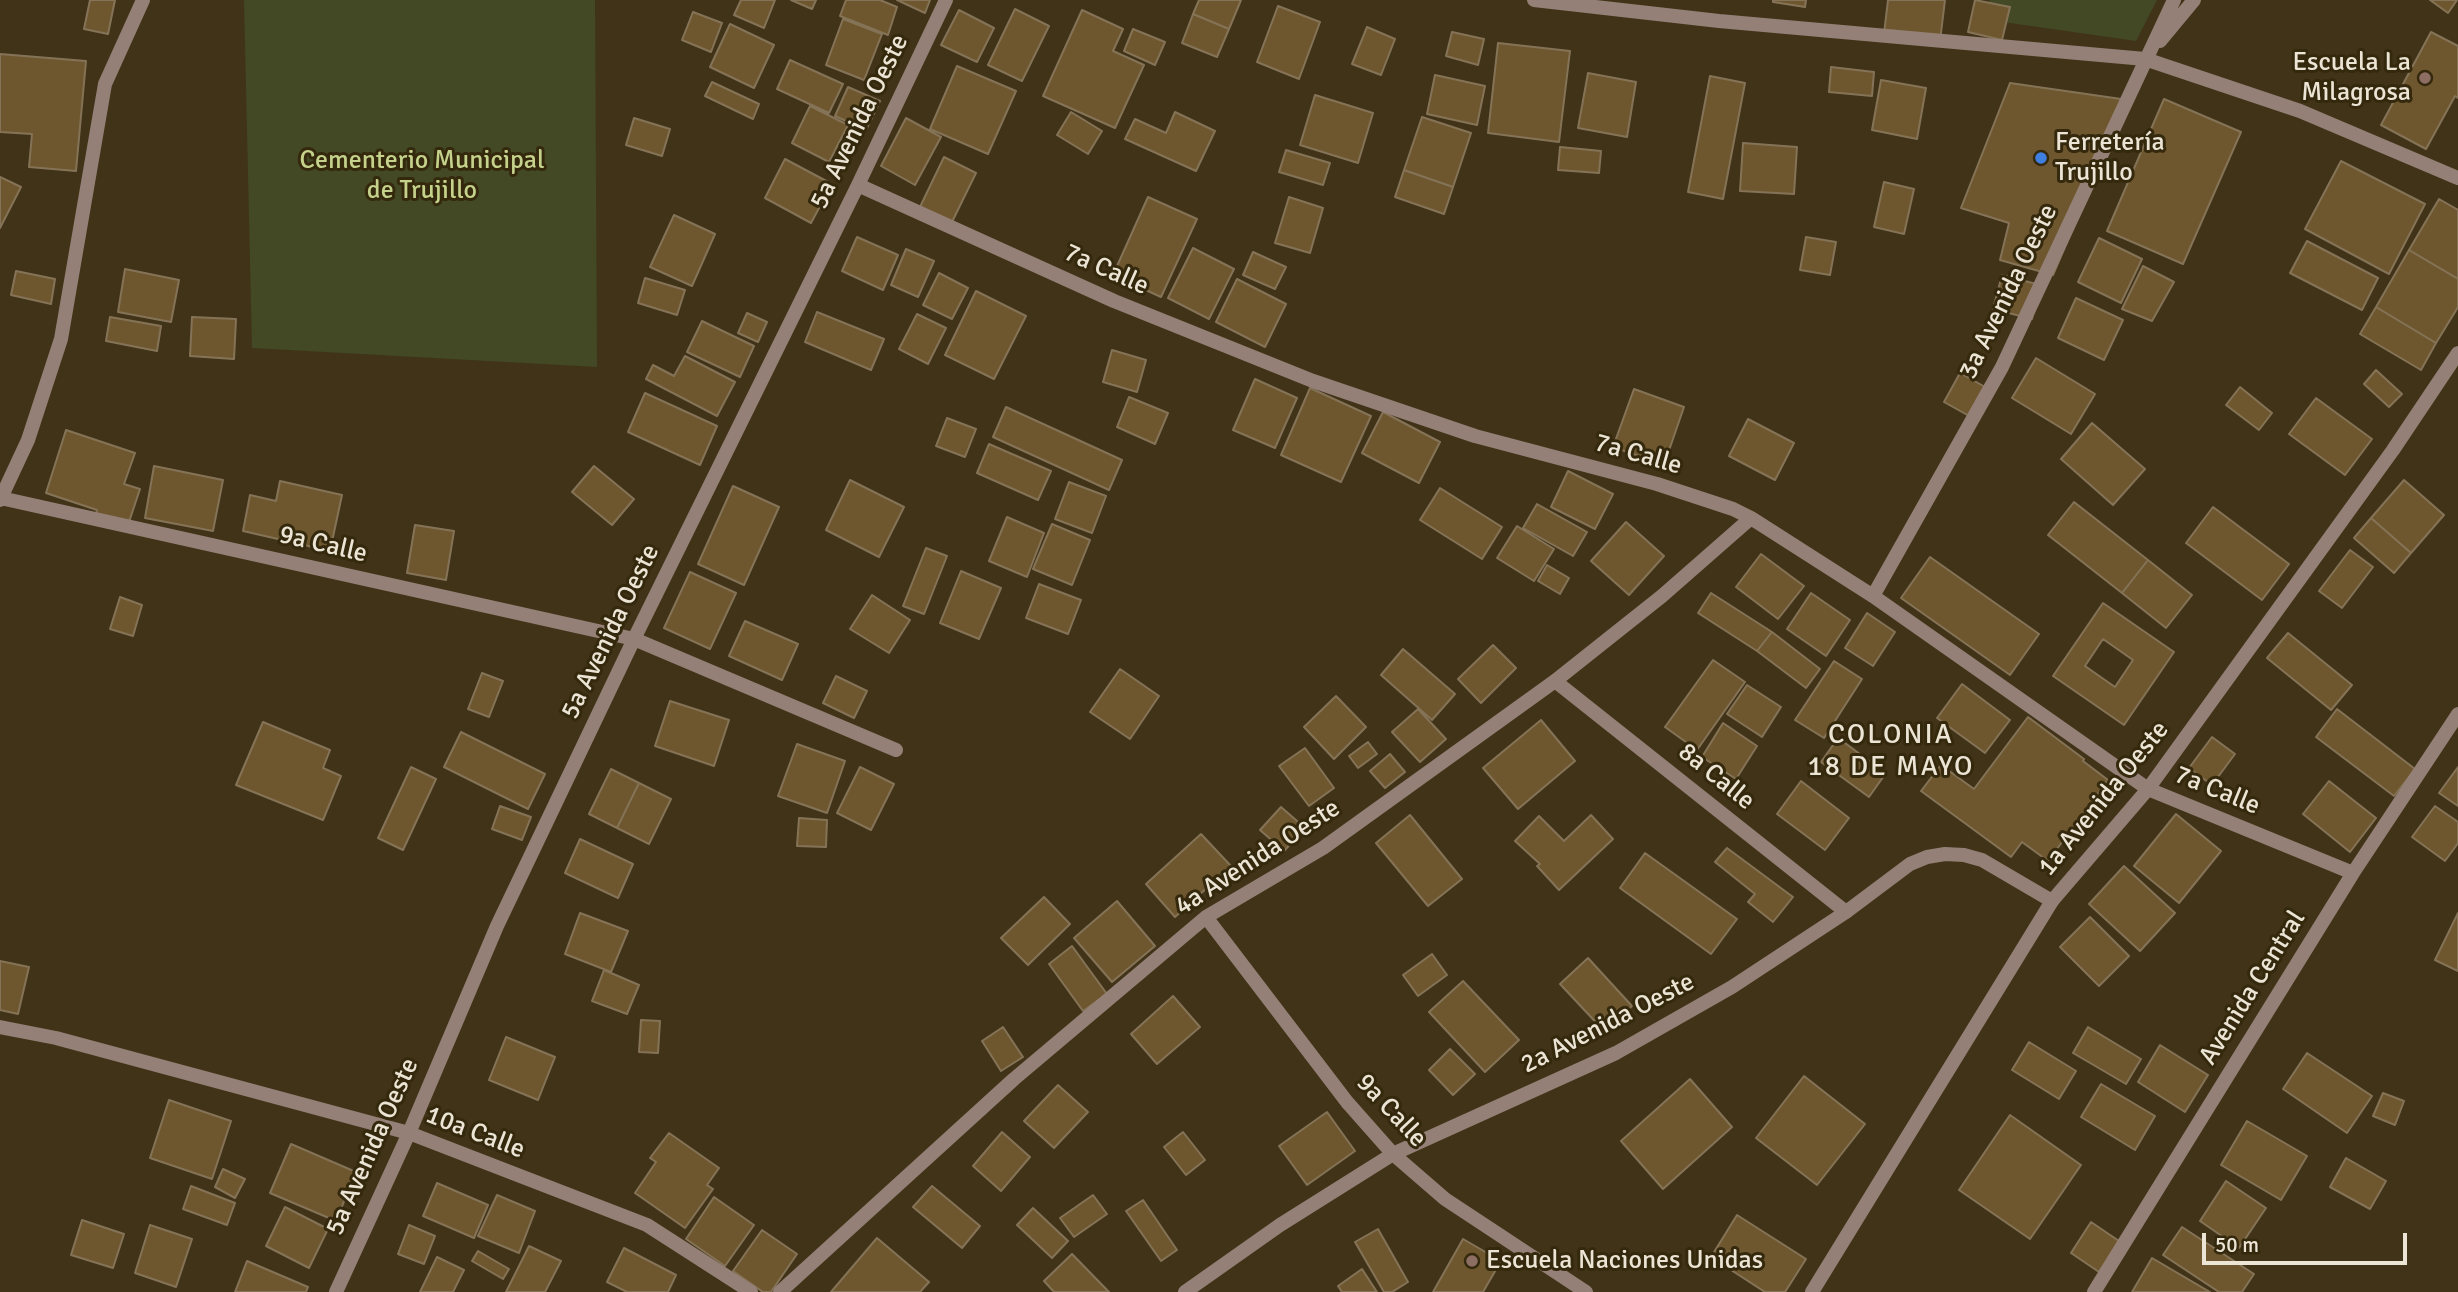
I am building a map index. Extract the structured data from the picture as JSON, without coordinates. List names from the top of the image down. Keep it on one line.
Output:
{"streets":{"street":["5a Avenida Oeste","7a Calle","3a Avenida Oeste","9a Calle","8a Calle","1a Avenida Oeste","4a Avenida Oeste","Avenida Central","2a Avenida Oeste","10a Calle"]},"crossings":[["5a Avenida Oeste","7a Calle"],["5a Avenida Oeste","9a Calle"],["5a Avenida Oeste","10a Calle"],["7a Calle","3a Avenida Oeste"],["7a Calle","1a Avenida Oeste"],["7a Calle","4a Avenida Oeste"],["7a Calle","Avenida Central"],["9a Calle","4a Avenida Oeste"],["9a Calle","2a Avenida Oeste"],["8a Calle","4a Avenida Oeste"],["8a Calle","2a Avenida Oeste"],["1a Avenida Oeste","2a Avenida Oeste"]],"districts":["COLONIA 18 DE MAYO"],"parks":["Cementerio Municipal de Trujillo"],"places":["Escuela La Milagrosa","Ferretería Trujillo","Escuela Naciones Unidas"],"scale_bar":"50 m"}
